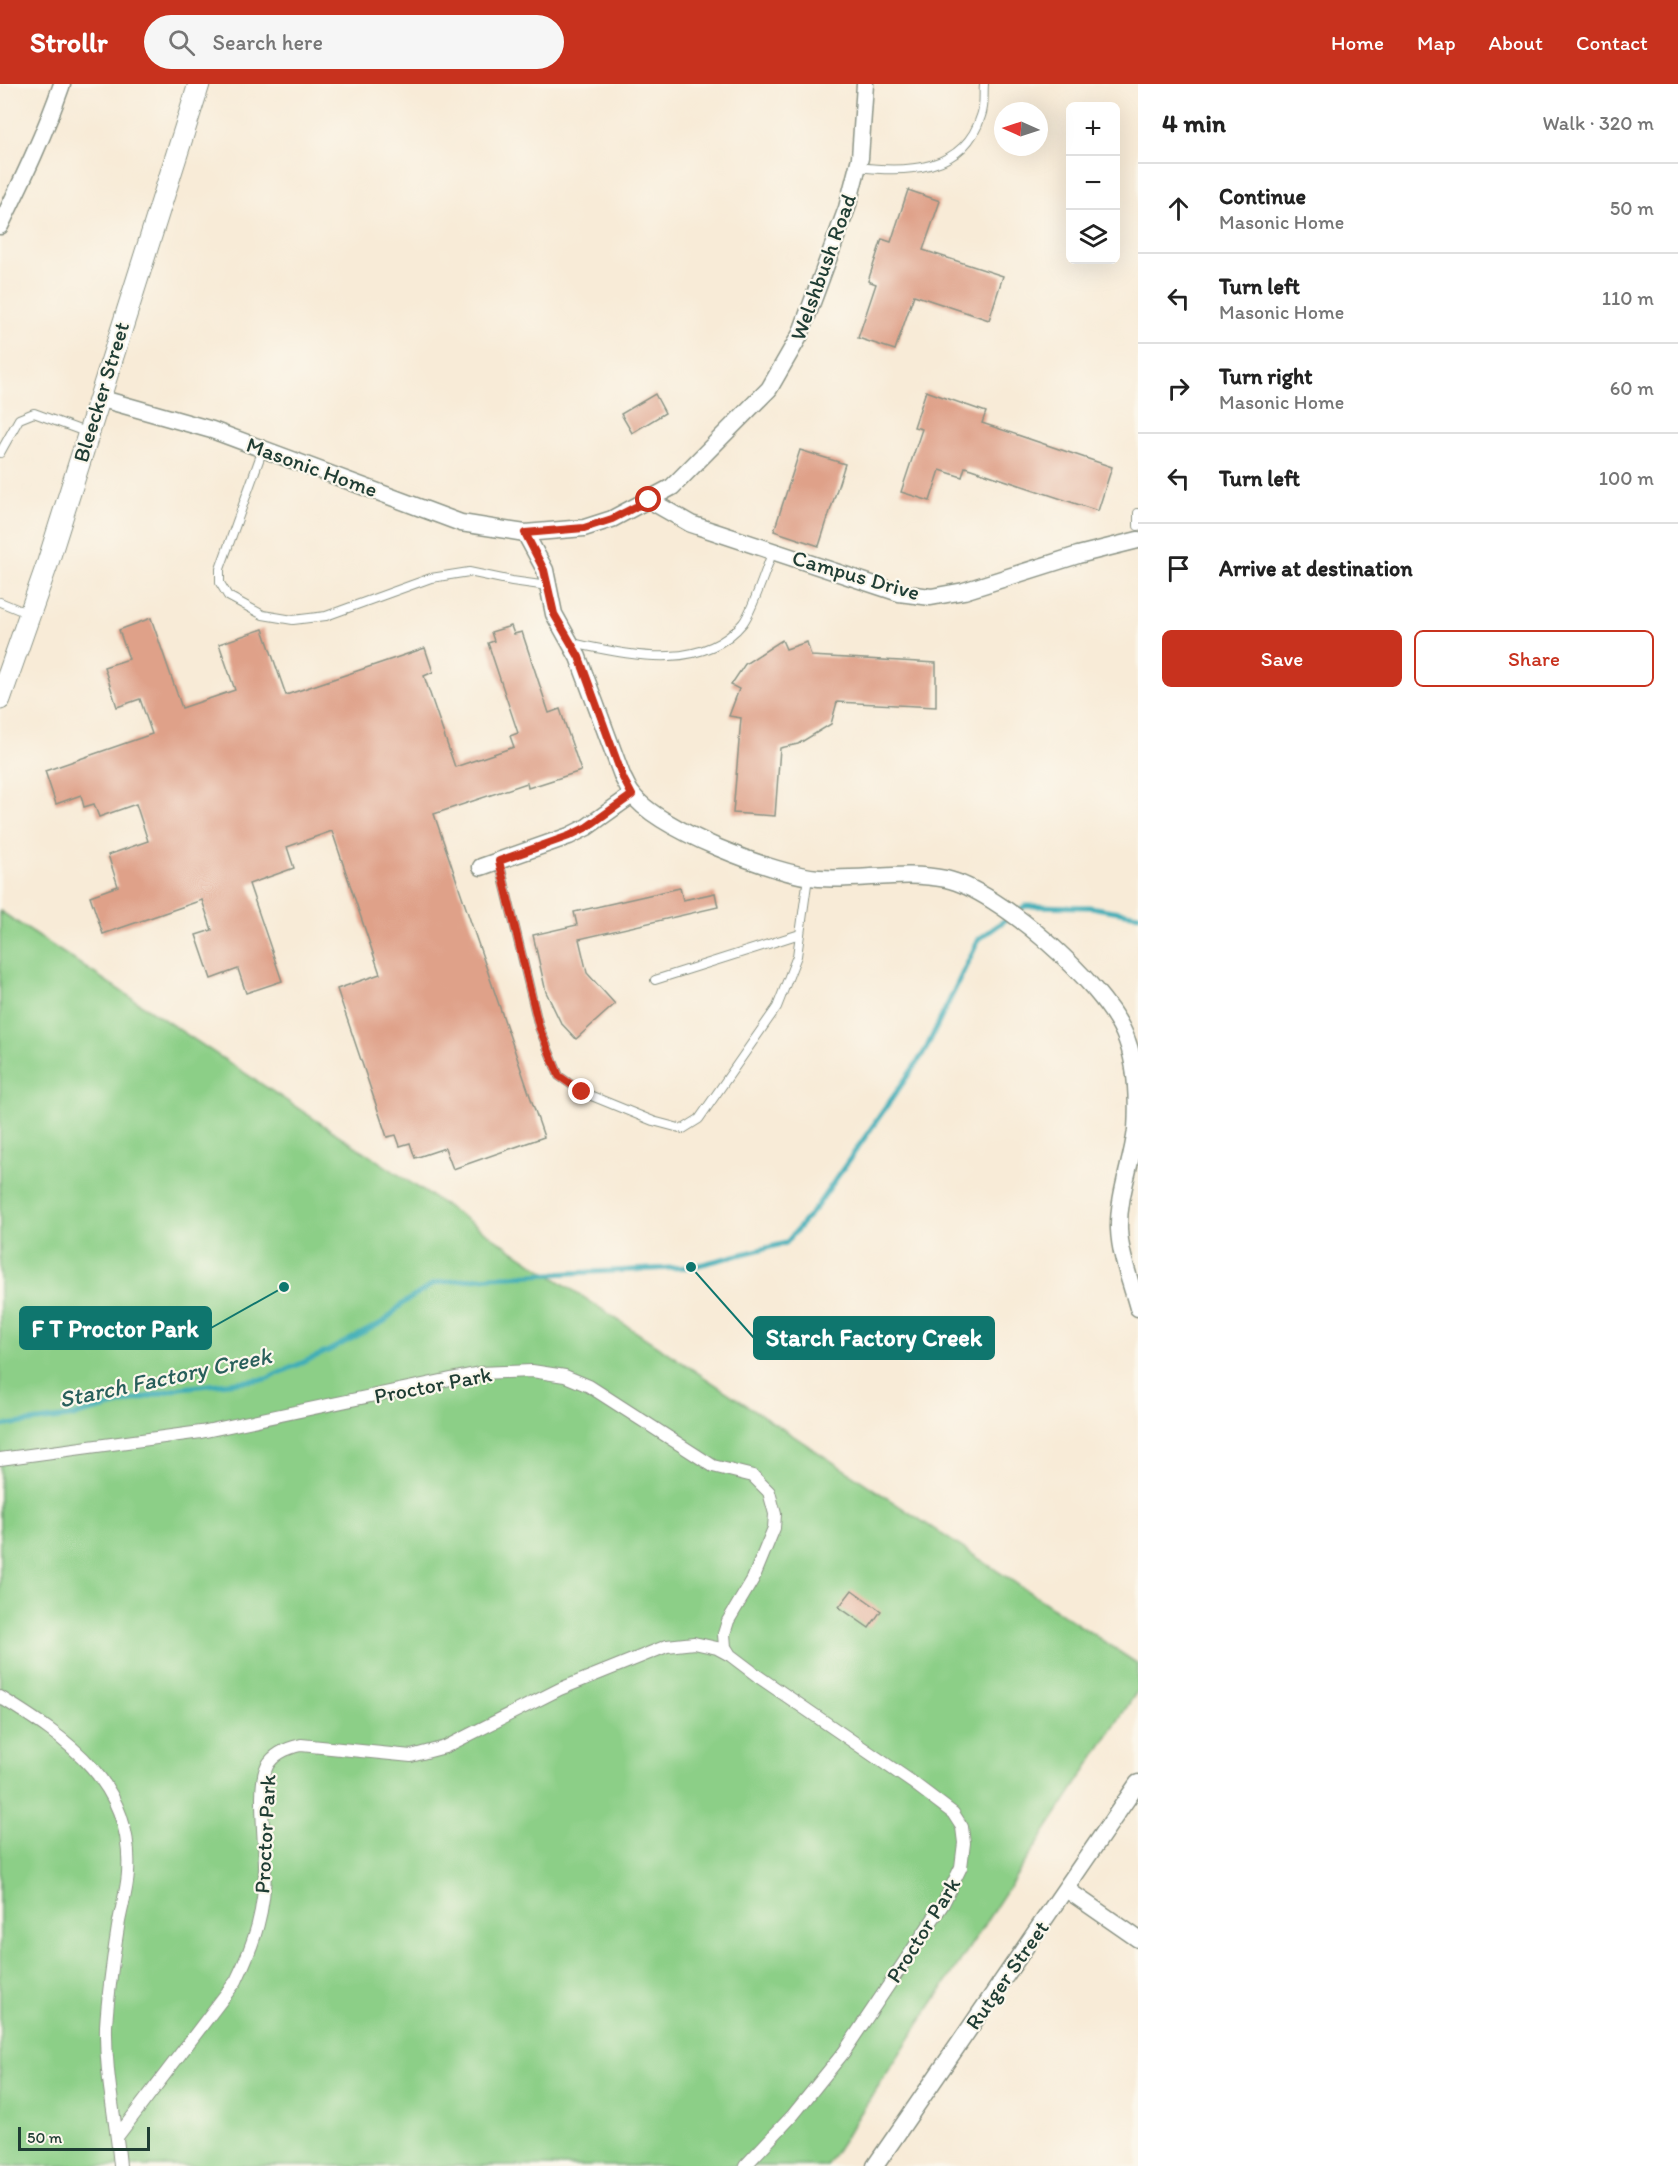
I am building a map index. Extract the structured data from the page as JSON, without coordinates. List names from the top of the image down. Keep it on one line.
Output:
{"streets":{"street":["Welshbush Road","Bleecker Street","Masonic Home","Campus Drive","Proctor Park","Rutger Street"]},"crossings":[["Welshbush Road","Masonic Home"],["Welshbush Road","Campus Drive"],["Bleecker Street","Masonic Home"],["Masonic Home","Campus Drive"]],"water":["Starch Factory Creek"],"places":["Starch Factory Creek","F T Proctor Park"],"scale_bar":"50 m","north":"left","page":{"header":"Strollr","search":"Search here","nav":["Home","Map","About","Contact"],"heading":["4 min","Walk · 320 m"],"map_buttons":["+","−"],"list":[["Continue","Masonic Home","50 m"],["Turn left","Masonic Home","110 m"],["Turn right","Masonic Home","60 m"],["Turn left","100 m"],"Arrive at destination"],"buttons":["Save","Share"],"scale":"50 m"}}
